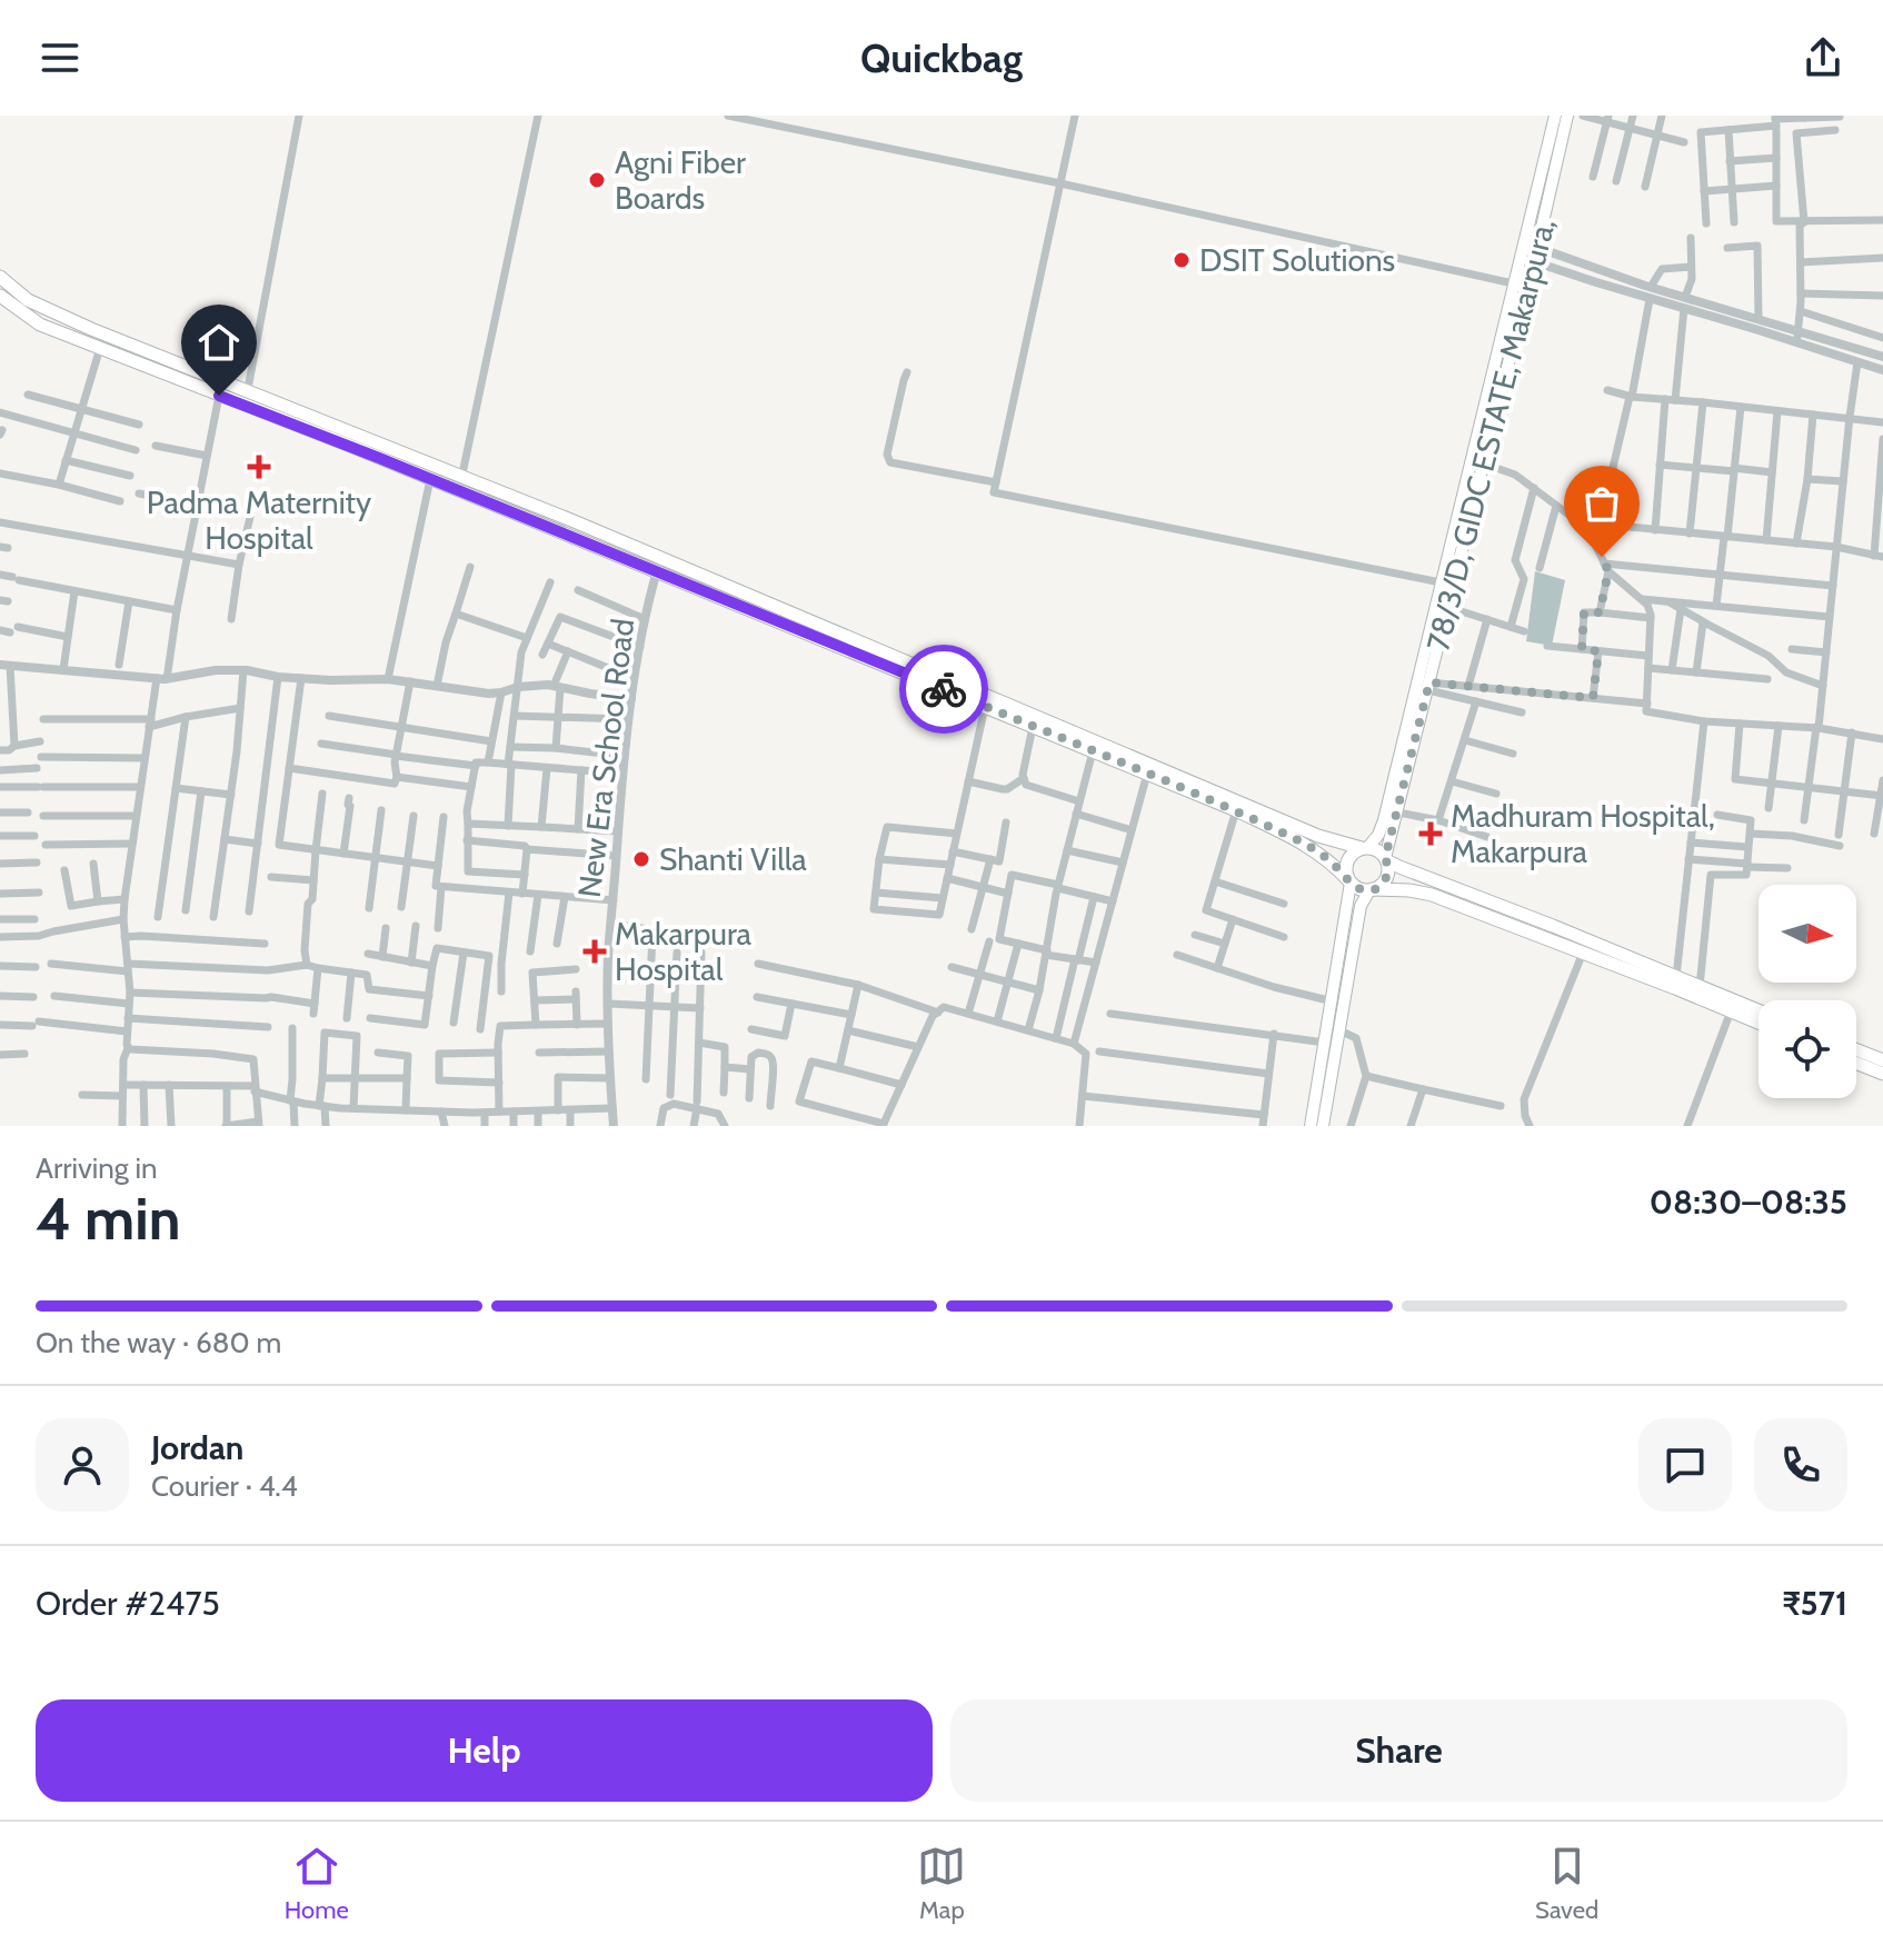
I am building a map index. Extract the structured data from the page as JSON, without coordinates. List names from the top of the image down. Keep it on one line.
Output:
{"streets":{"main road":["78/3/D, GIDC ESTATE, Makarpura,"],"street":["New Era School Road"]},"places":{"other":["Agni Fiber Boards","DSIT Solutions","Shanti Villa"],"health":["Padma Maternity Hospital","Madhuram Hospital, Makarpura","Makarpura Hospital"]},"north":"right","page":{"header":"Quickbag","heading":["4 min","Arriving in","08:30–08:35"],"panel":["Jordan","Courier · 4.4","Order #2475","₹571"],"bar":"On the way · 680 m","buttons":["Help","Share"],"tabs":["Home","Map","Saved"]}}
